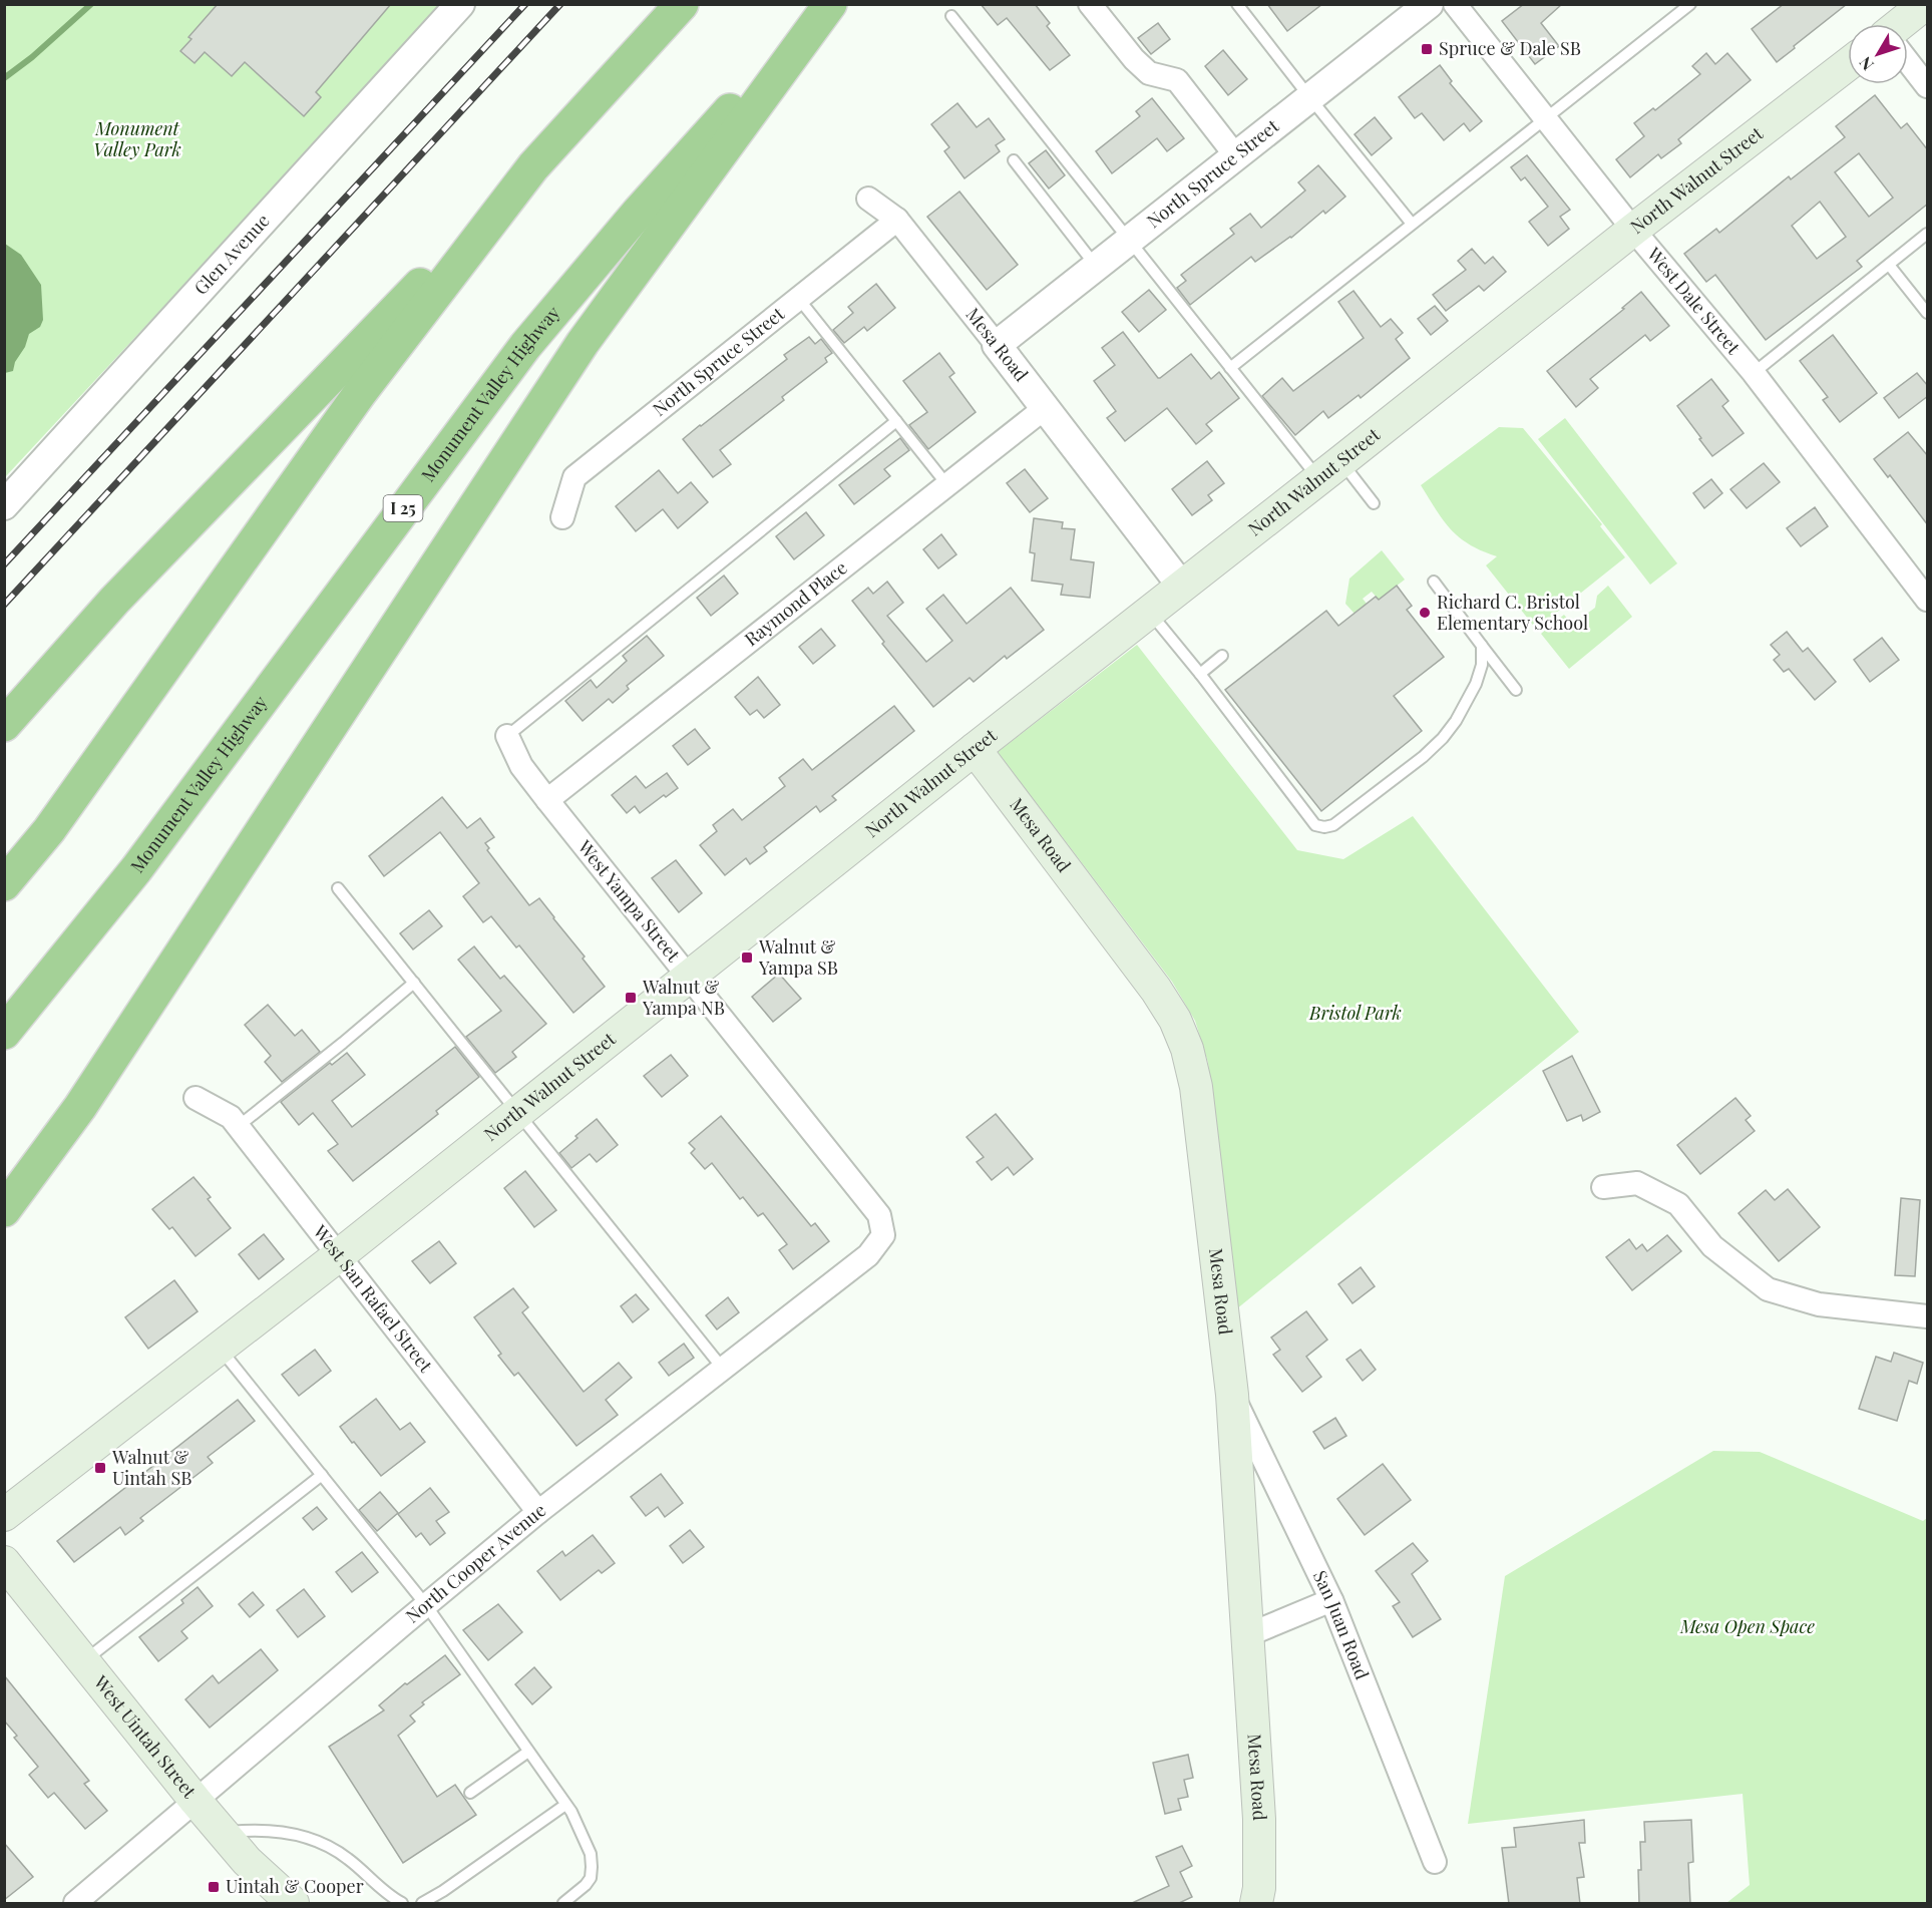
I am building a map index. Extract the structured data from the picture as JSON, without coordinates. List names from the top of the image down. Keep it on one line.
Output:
{"streets":{"highway":["Monument Valley Highway","I 25"],"main road":["North Walnut Street","Mesa Road","West Uintah Street"],"street":["North Spruce Street","Glen Avenue","West Dale Street","Raymond Place","West Yampa Street","West San Rafael Street","North Cooper Avenue","San Juan Road"]},"crossings":[["North Spruce Street","Mesa Road"],["North Walnut Street","West Dale Street"],["North Walnut Street","Mesa Road"],["North Walnut Street","West Yampa Street"],["North Walnut Street","West San Rafael Street"],["Mesa Road","Raymond Place"],["Mesa Road","San Juan Road"],["Raymond Place","West Yampa Street"],["West Yampa Street","North Cooper Avenue"],["West San Rafael Street","North Cooper Avenue"],["North Cooper Avenue","West Uintah Street"]],"parks":["Monument Valley Park","Bristol Park","Mesa Open Space"],"places":{"transit":["Spruce & Dale SB","Walnut & Yampa SB","Walnut & Yampa NB","Walnut & Uintah SB","Uintah & Cooper"],"other":["Richard C. Bristol Elementary School"]},"north":"bottom left"}
